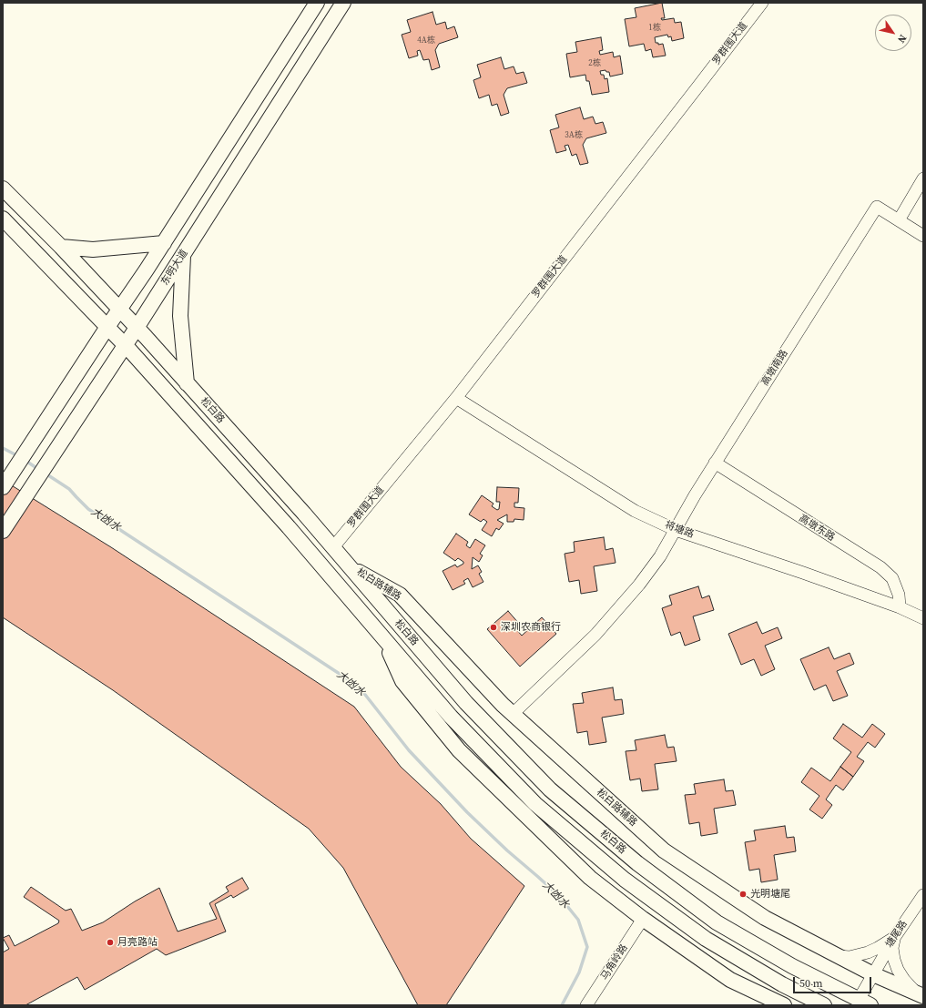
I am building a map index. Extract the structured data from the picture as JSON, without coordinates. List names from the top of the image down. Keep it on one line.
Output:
{"streets":{"main road":["东明大道","松白路","松白路辅路"],"street":["罗群围大道","高墩南路","高墩东路","将塘路","塘尾路","马角岭路"]},"crossings":[["罗群围大道","松白路"],["罗群围大道","将塘路"],["东明大道","松白路"],["高墩南路","高墩东路"],["高墩南路","将塘路"],["高墩南路","松白路辅路"],["松白路","松白路辅路"],["松白路","塘尾路"],["高墩东路","将塘路"],["松白路辅路","塘尾路"]],"water":["大凼水"],"places":["深圳农商银行","光明塘尾","月亮路站"],"house_numbers":["1栋","4A栋","2栋","3A栋"],"scale_bar":"50 m","north":"bottom right"}
